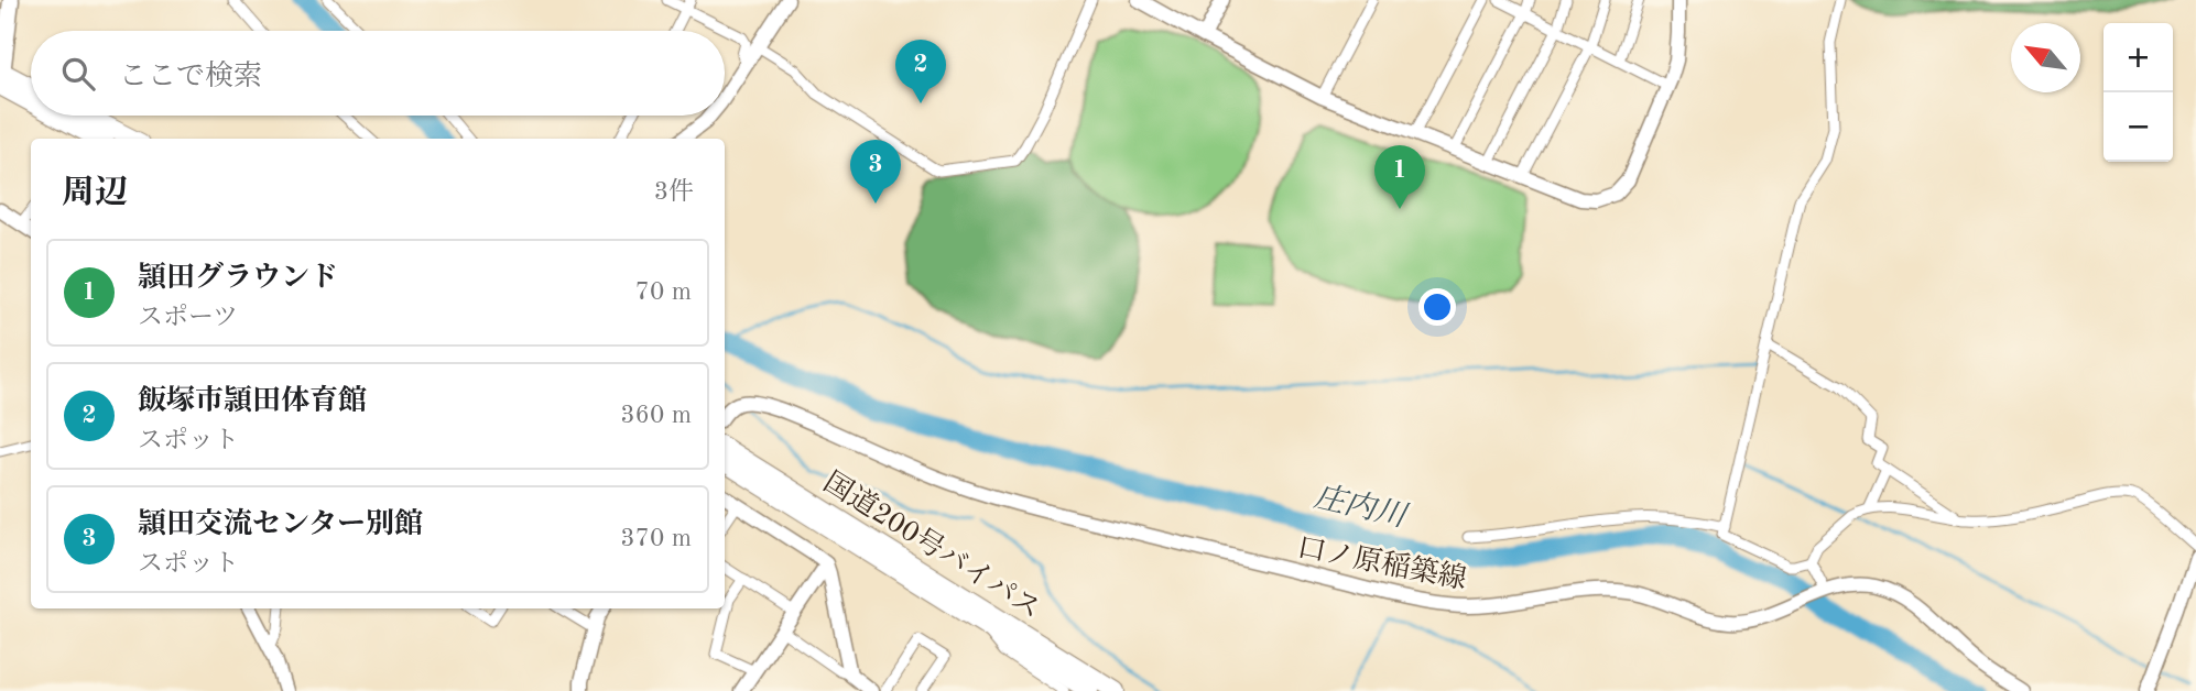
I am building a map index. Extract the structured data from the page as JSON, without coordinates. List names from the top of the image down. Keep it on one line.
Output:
{"streets":{"highway":["国道200号バイパス"],"street":["口ノ原稲築線"]},"water":["庄内川"],"north":"top left","page":{"map_buttons":["+","−"],"search":"ここで検索","pins":["2","3","1"],"heading":["周辺","3件"],"list":[{"mark":"1","name":"頴田グラウンド","note":"スポーツ","value":"70 m"},{"mark":"2","name":"飯塚市頴田体育館","note":"スポット","value":"360 m"},{"mark":"3","name":"頴田交流センター別館","note":"スポット","value":"370 m"}]}}
